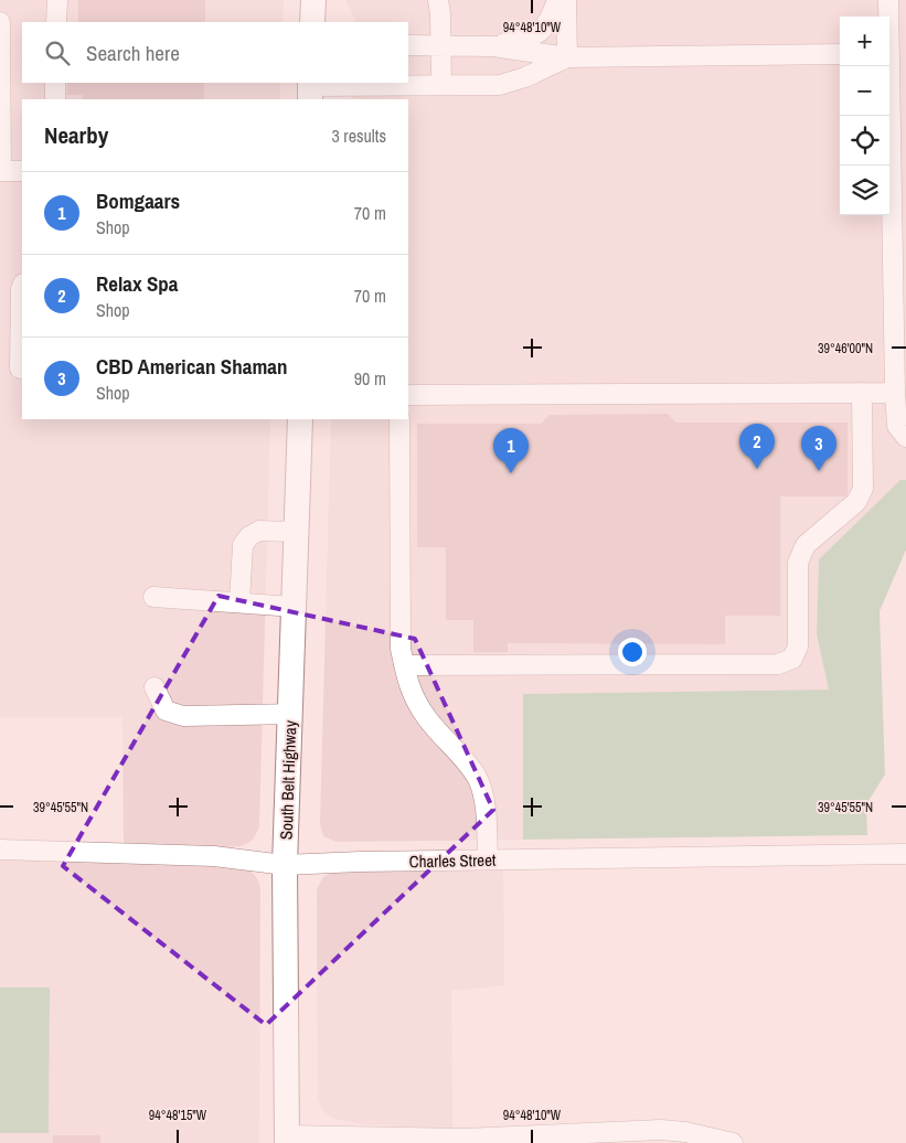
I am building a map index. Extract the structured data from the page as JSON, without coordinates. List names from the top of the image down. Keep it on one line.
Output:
{"streets":{"main road":["South Belt Highway"],"street":["Charles Street"]},"crossings":[["South Belt Highway","Charles Street"]],"page":{"map_buttons":["+","−"],"search":"Search here","heading":["Nearby","3 results"],"list":[{"mark":"1","name":"Bomgaars","note":"Shop","value":"70 m"},{"mark":"2","name":"Relax Spa","note":"Shop","value":"70 m"},{"mark":"3","name":"CBD American Shaman","note":"Shop","value":"90 m"}],"pins":["2","3","1"]},"coordinates":["94°48'10\"W","39°46'00\"N","39°45'55\"N","94°48'15\"W"]}
